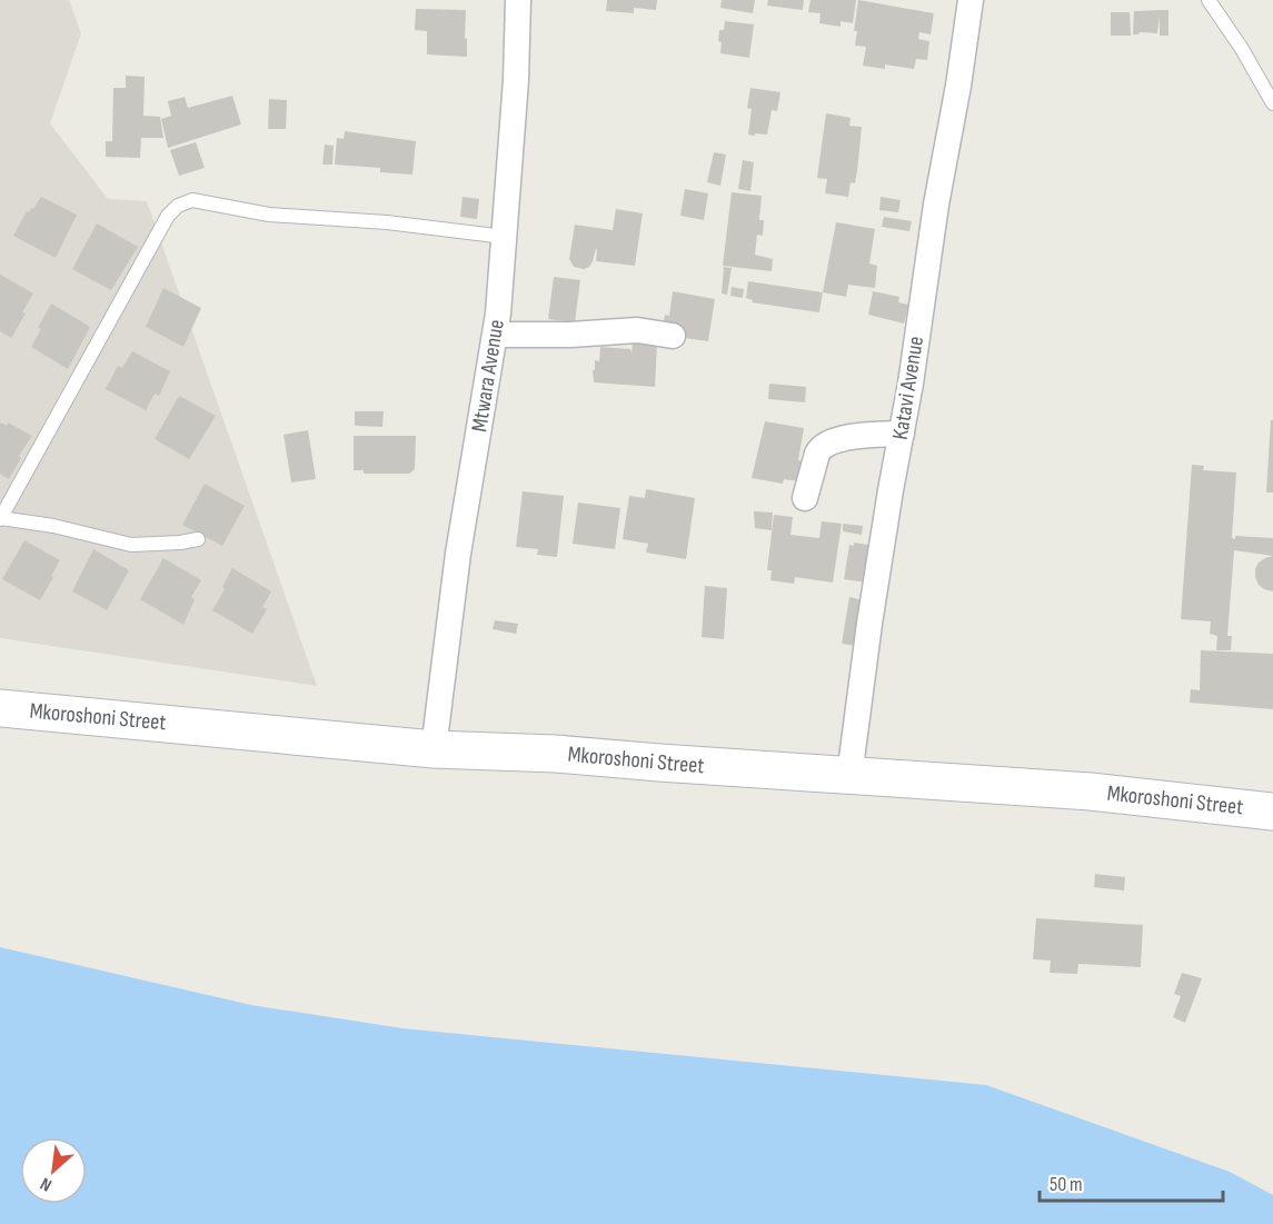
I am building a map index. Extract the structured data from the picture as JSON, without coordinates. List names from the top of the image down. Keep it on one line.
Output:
{"streets":{"street":["Mtwara Avenue","Katavi Avenue","Mkoroshoni Street"]},"crossings":[["Mtwara Avenue","Mkoroshoni Street"],["Katavi Avenue","Mkoroshoni Street"]],"scale_bar":"50 m","north":"bottom left"}
